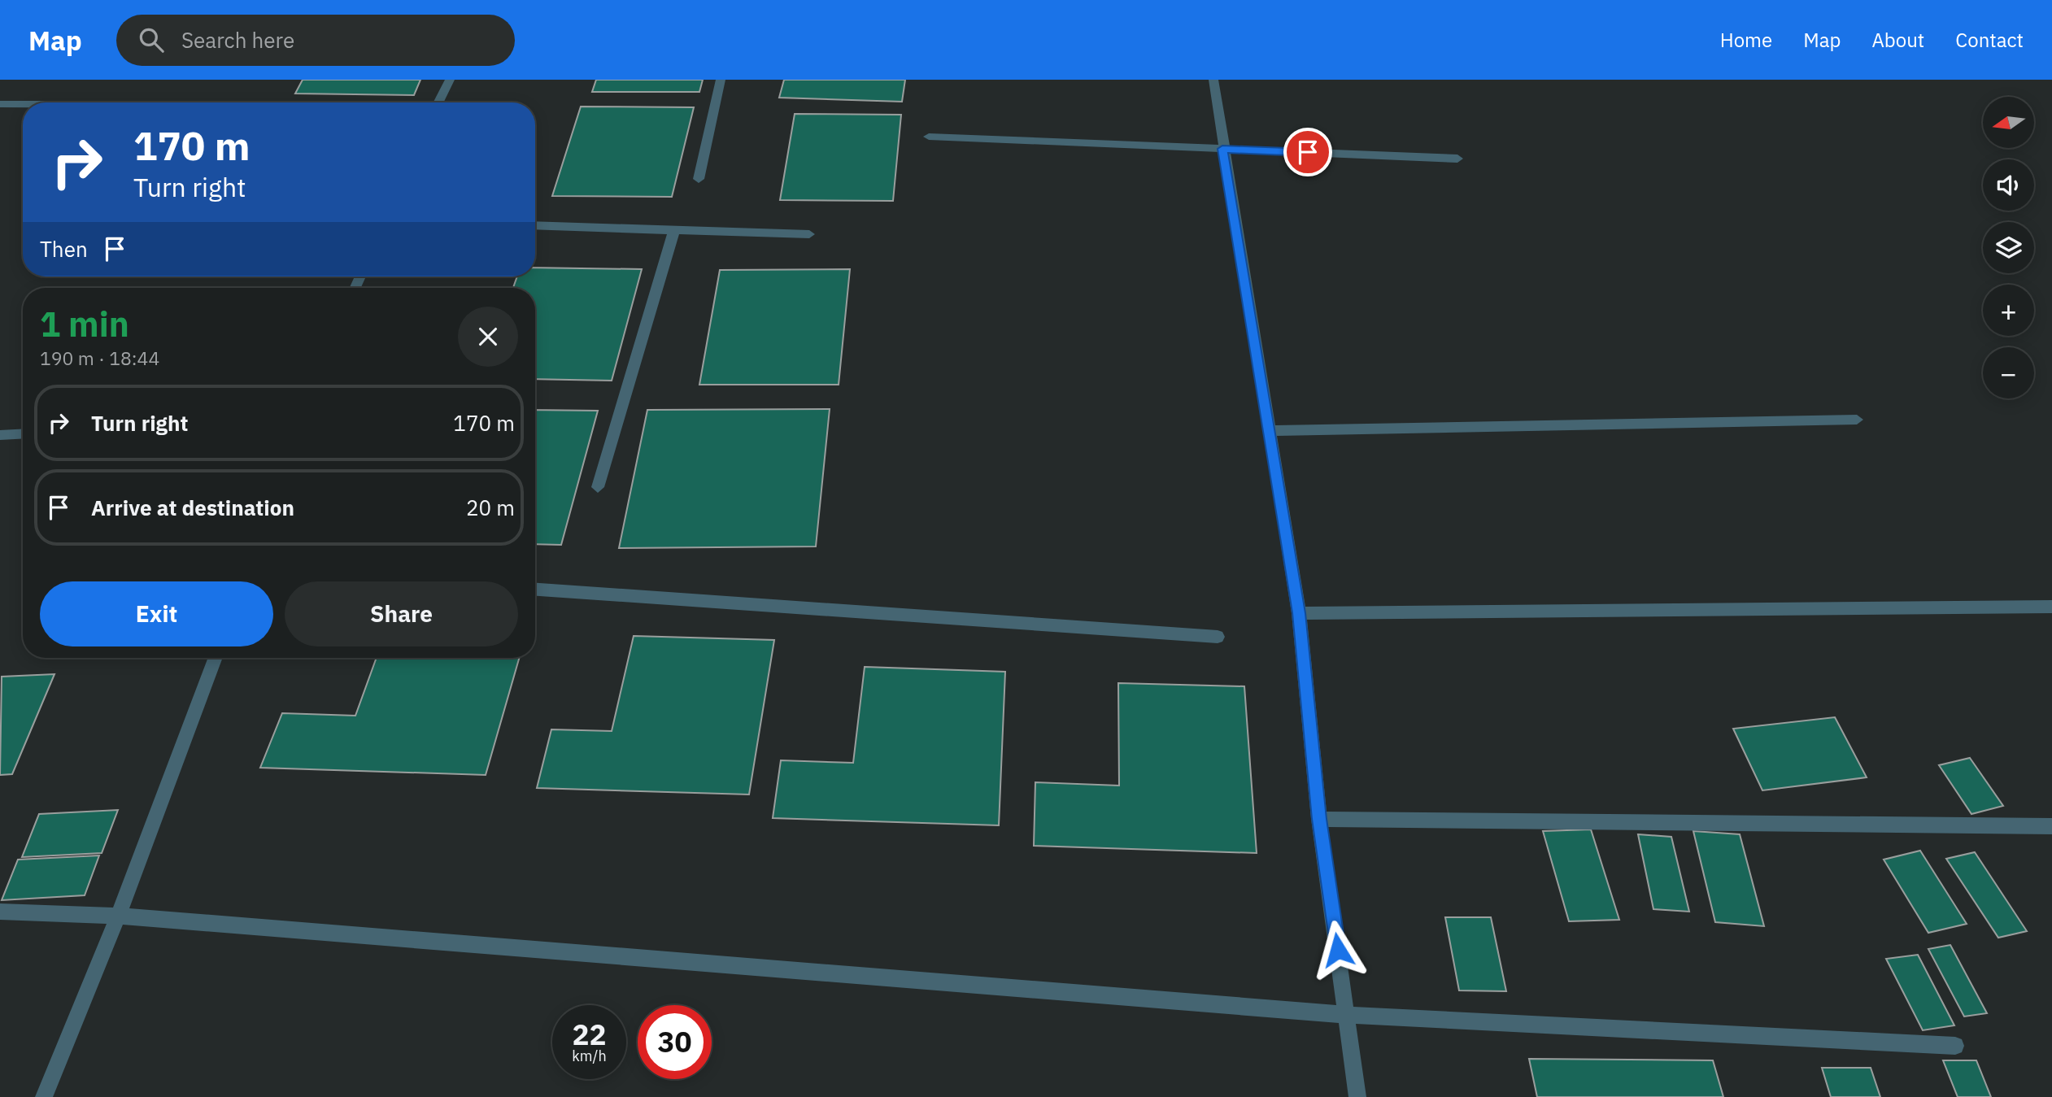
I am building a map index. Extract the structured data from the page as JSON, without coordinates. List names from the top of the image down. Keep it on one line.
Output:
{"north":"left","page":{"header":"Map","search":"Search here","nav":["Home","Map","About","Contact"],"map_buttons":["+","−"],"turn":["170 m","Turn right"],"then":"Then","heading":["1 min","190 m · 18:44"],"list":[{"name":"Turn right","value":"170 m"},{"name":"Arrive at destination","value":"20 m"}],"buttons":["Exit","Share"],"speed":"22 km/h","limit":"30"}}
